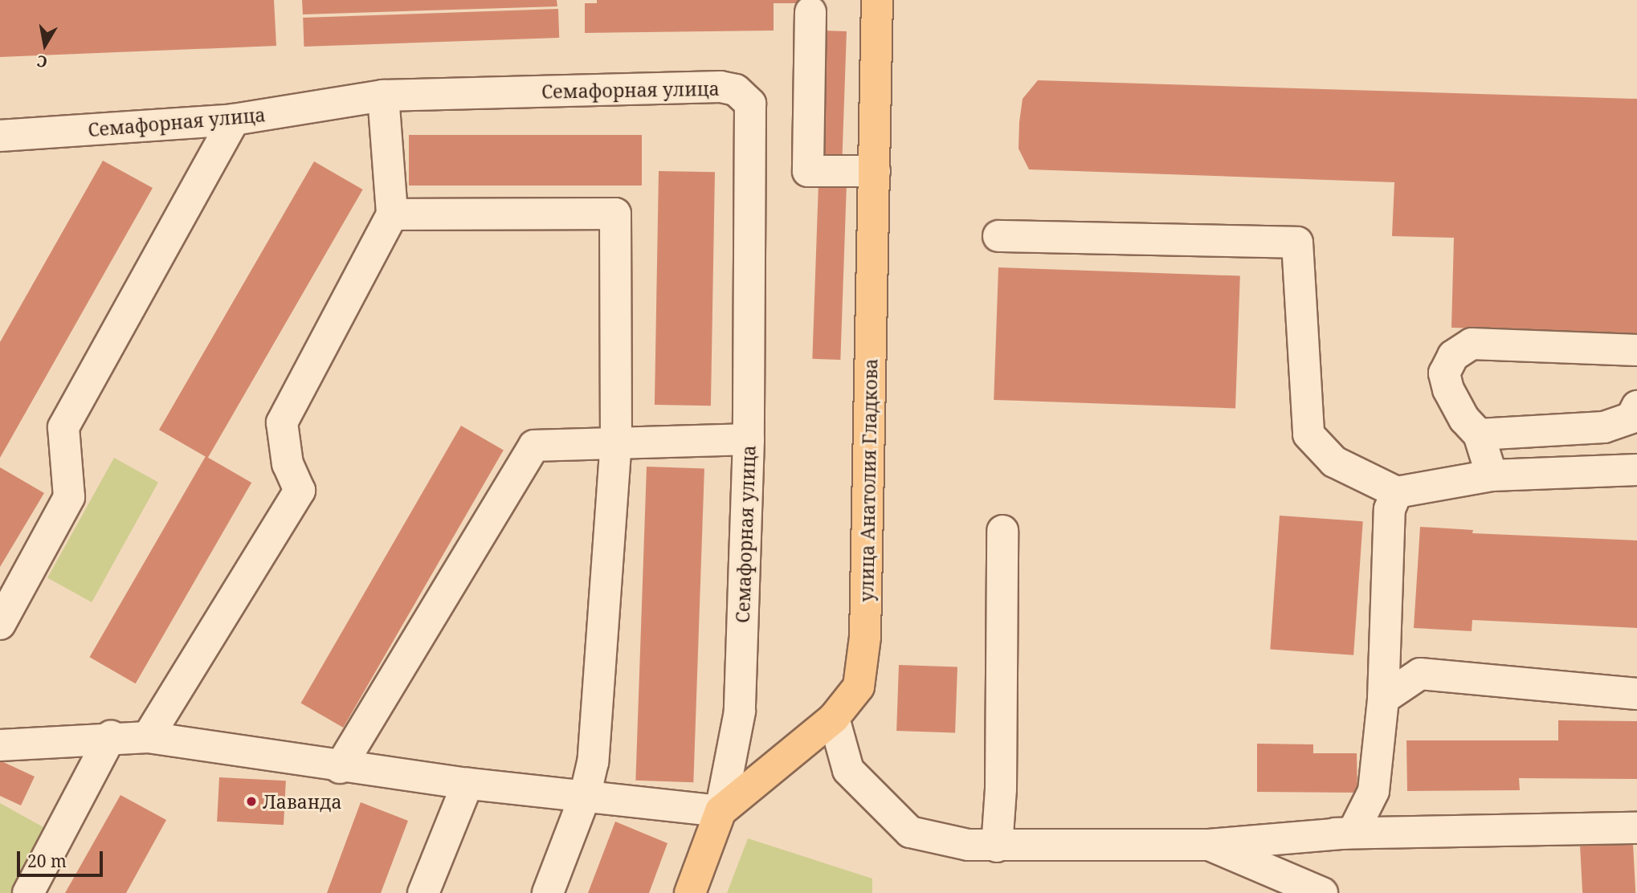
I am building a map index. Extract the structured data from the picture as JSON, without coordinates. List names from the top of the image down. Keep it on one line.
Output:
{"streets":{"main road":["улица Анатолия Гладкова"],"street":["Семафорная улица"]},"crossings":[["Семафорная улица","улица Анатолия Гладкова"]],"places":["Лаванда"],"scale_bar":"20 m","north":"bottom"}
